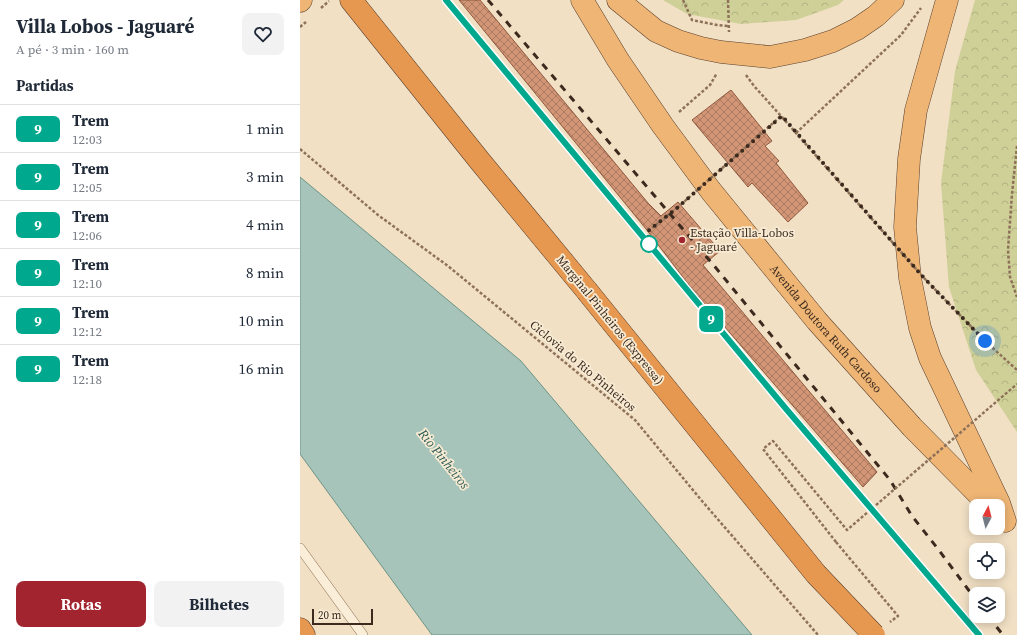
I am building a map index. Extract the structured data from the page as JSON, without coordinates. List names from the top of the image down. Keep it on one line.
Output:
{"streets":{"highway":["Marginal Pinheiros (Expressa)","Avenida Doutora Ruth Cardoso"],"path":["Ciclovia do Rio Pinheiros"]},"water":["Rio Pinheiros"],"places":["Estação Villa-Lobos - Jaguaré"],"scale_bar":"20 m","north":"top","page":{"heading":[["Villa Lobos - Jaguaré","A pé · 3 min · 160 m"],"Partidas"],"on_map":"9","list":[{"mark":"9","name":"Trem","note":"12:03","value":"1 min"},{"mark":"9","name":"Trem","note":"12:05","value":"3 min"},{"mark":"9","name":"Trem","note":"12:06","value":"4 min"},{"mark":"9","name":"Trem","note":"12:10","value":"8 min"},{"mark":"9","name":"Trem","note":"12:12","value":"10 min"},{"mark":"9","name":"Trem","note":"12:18","value":"16 min"}],"buttons":["Rotas","Bilhetes"],"scale":"20 m"}}
